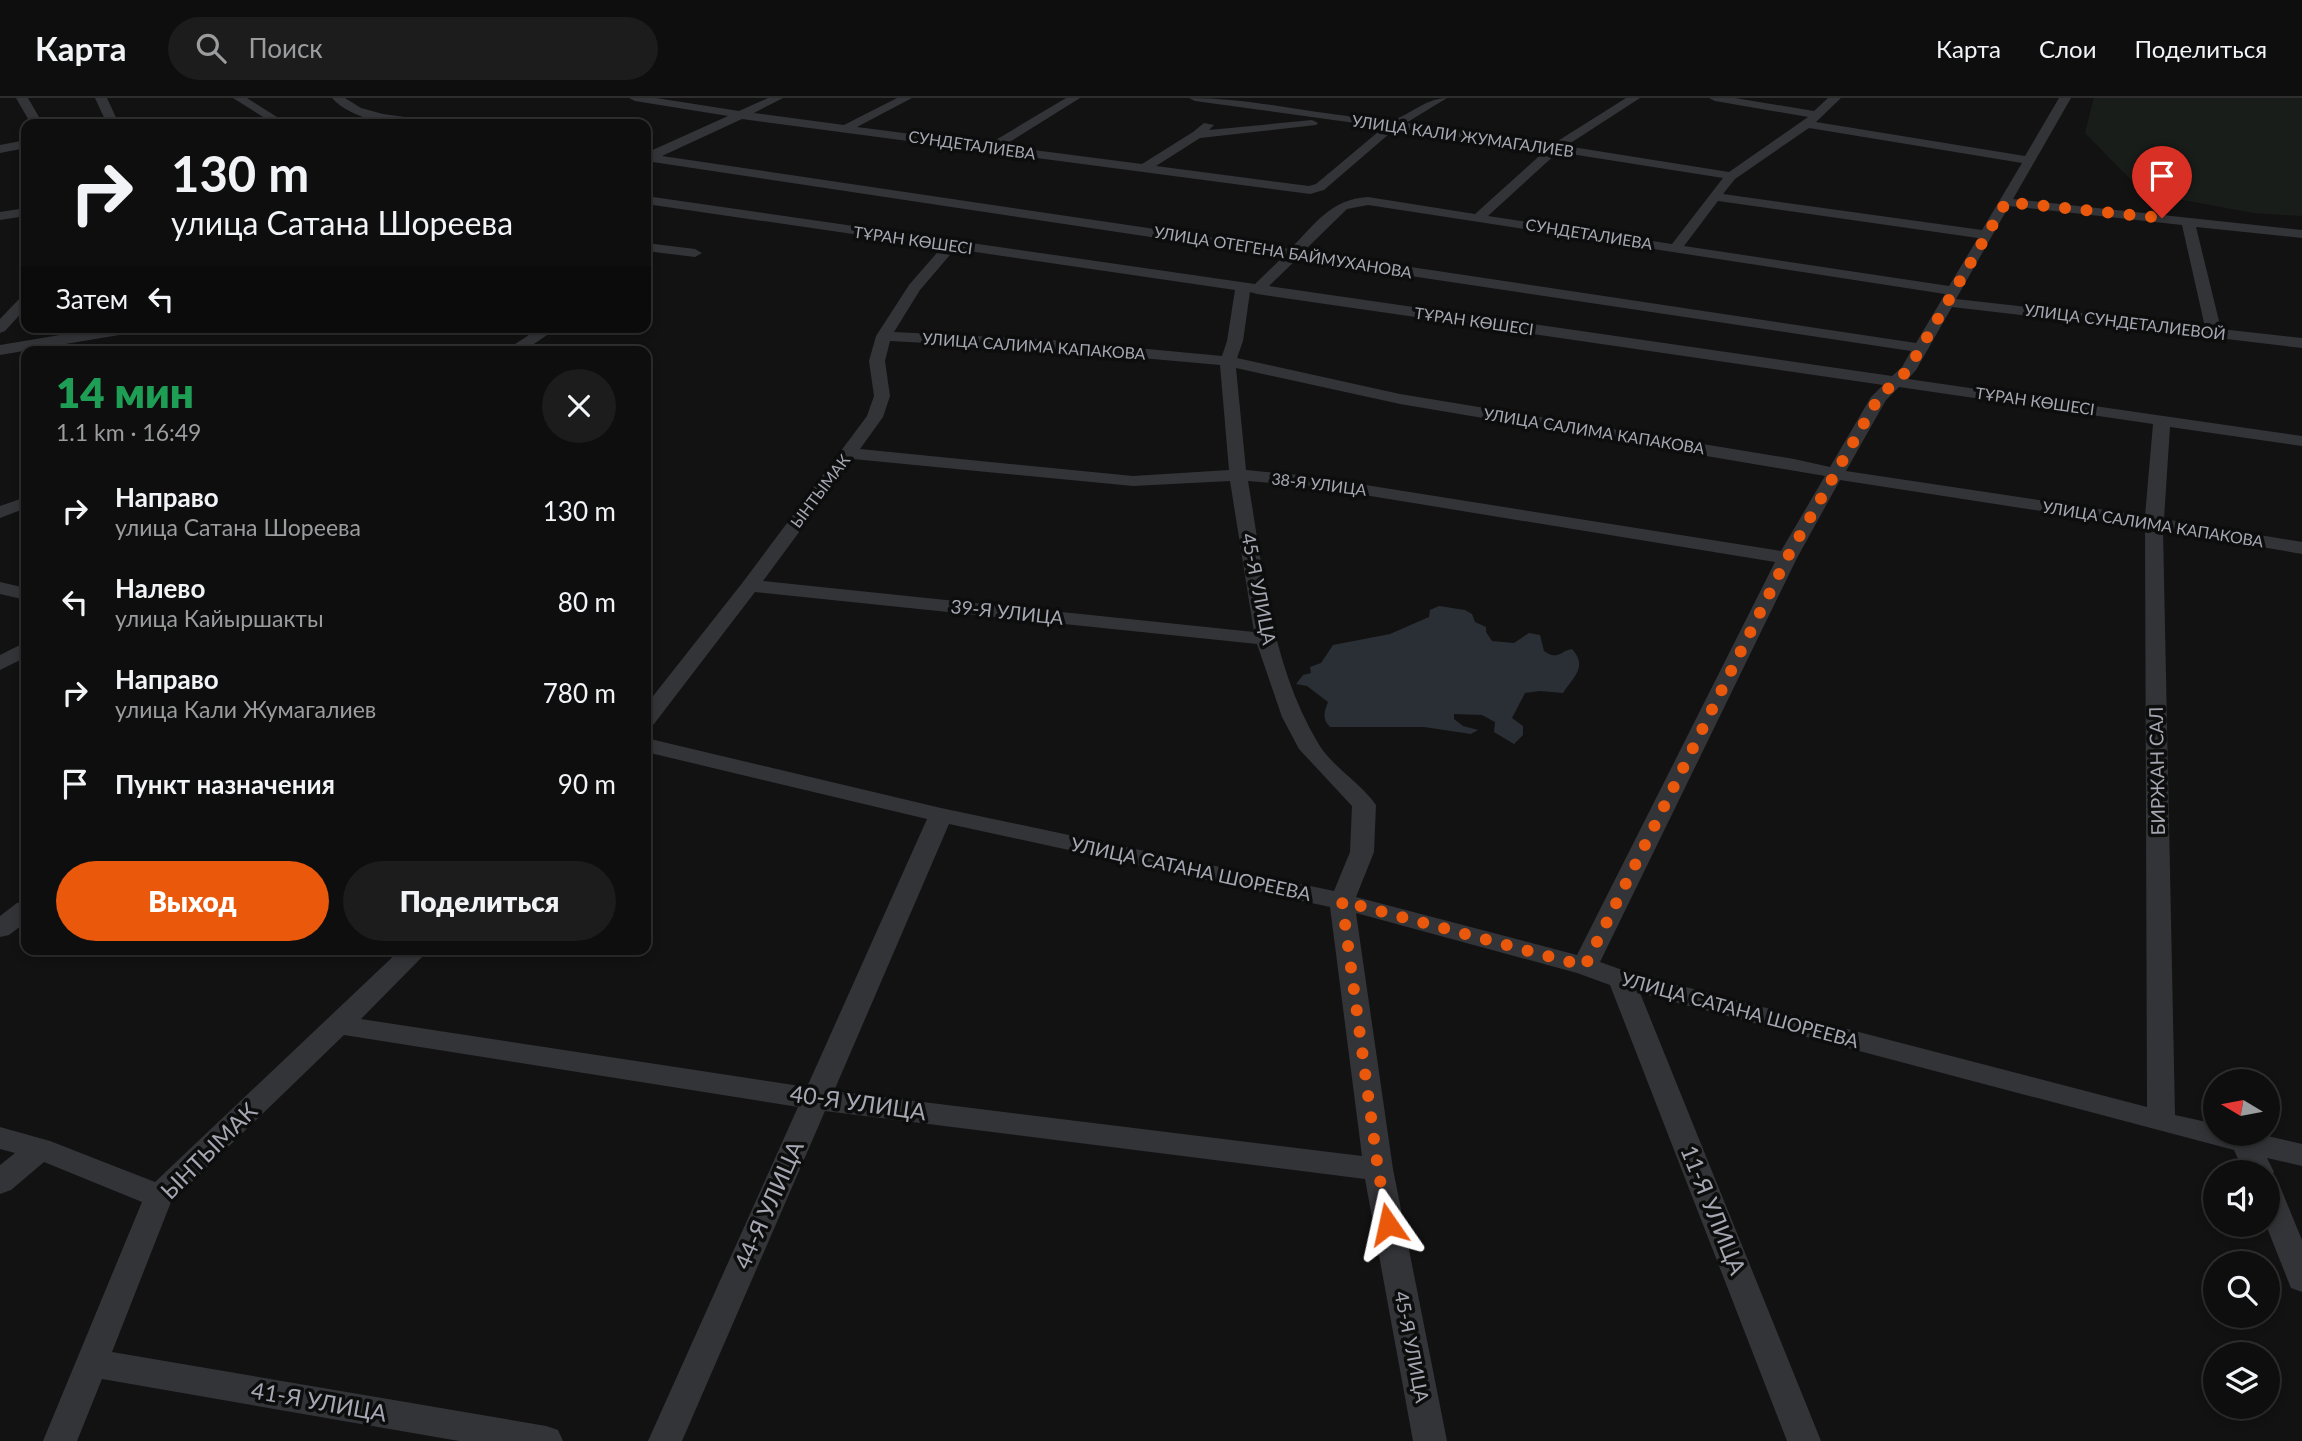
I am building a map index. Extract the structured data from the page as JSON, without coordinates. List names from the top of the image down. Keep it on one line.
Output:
{"streets":{"street":["УЛИЦА КАЛИ ЖУМАГАЛИЕВ","СУНДЕТАЛИЕВА","ТҰРАН КӨШЕСІ","УЛИЦА ОТЕГЕНА БАЙМУХАНОВА","УЛИЦА СУНДЕТАЛИЕВОЙ","УЛИЦА САЛИМА КАПАКОВА","38-Я УЛИЦА","ЫНТЫМАК","45-Я УЛИЦА","39-Я УЛИЦА","БИРЖАН САЛ","УЛИЦА САТАНА ШОРЕЕВА","40-Я УЛИЦА","44-Я УЛИЦА","11-Я УЛИЦА","41-Я УЛИЦА"]},"crossings":[["УЛИЦА КАЛИ ЖУМАГАЛИЕВ","СУНДЕТАЛИЕВА"],["СУНДЕТАЛИЕВА","ТҰРАН КӨШЕСІ"],["СУНДЕТАЛИЕВА","УЛИЦА ОТЕГЕНА БАЙМУХАНОВА"],["СУНДЕТАЛИЕВА","УЛИЦА СУНДЕТАЛИЕВОЙ"],["СУНДЕТАЛИЕВА","45-Я УЛИЦА"],["ТҰРАН КӨШЕСІ","ЫНТЫМАК"],["ТҰРАН КӨШЕСІ","45-Я УЛИЦА"],["ТҰРАН КӨШЕСІ","БИРЖАН САЛ"],["УЛИЦА САЛИМА КАПАКОВА","ЫНТЫМАК"],["УЛИЦА САЛИМА КАПАКОВА","45-Я УЛИЦА"],["УЛИЦА САЛИМА КАПАКОВА","БИРЖАН САЛ"],["38-Я УЛИЦА","ЫНТЫМАК"],["38-Я УЛИЦА","45-Я УЛИЦА"],["ЫНТЫМАК","39-Я УЛИЦА"],["ЫНТЫМАК","40-Я УЛИЦА"],["ЫНТЫМАК","41-Я УЛИЦА"],["45-Я УЛИЦА","39-Я УЛИЦА"],["45-Я УЛИЦА","УЛИЦА САТАНА ШОРЕЕВА"],["45-Я УЛИЦА","40-Я УЛИЦА"],["БИРЖАН САЛ","УЛИЦА САТАНА ШОРЕЕВА"],["УЛИЦА САТАНА ШОРЕЕВА","44-Я УЛИЦА"],["УЛИЦА САТАНА ШОРЕЕВА","11-Я УЛИЦА"],["40-Я УЛИЦА","44-Я УЛИЦА"]],"north":"left","page":{"header":"Карта","search":"Поиск","nav":["Карта","Слои","Поделиться"],"turn":["130 m","улица Сатана Шореева"],"then":"Затем","heading":["14 мин","1.1 km · 16:49"],"list":[{"name":"Направо","note":"улица Сатана Шореева","value":"130 m"},{"name":"Налево","note":"улица Кайыршакты","value":"80 m"},{"name":"Направо","note":"улица Кали Жумагалиев","value":"780 m"},{"name":"Пункт назначения","value":"90 m"}],"buttons":["Выход","Поделиться"]}}
